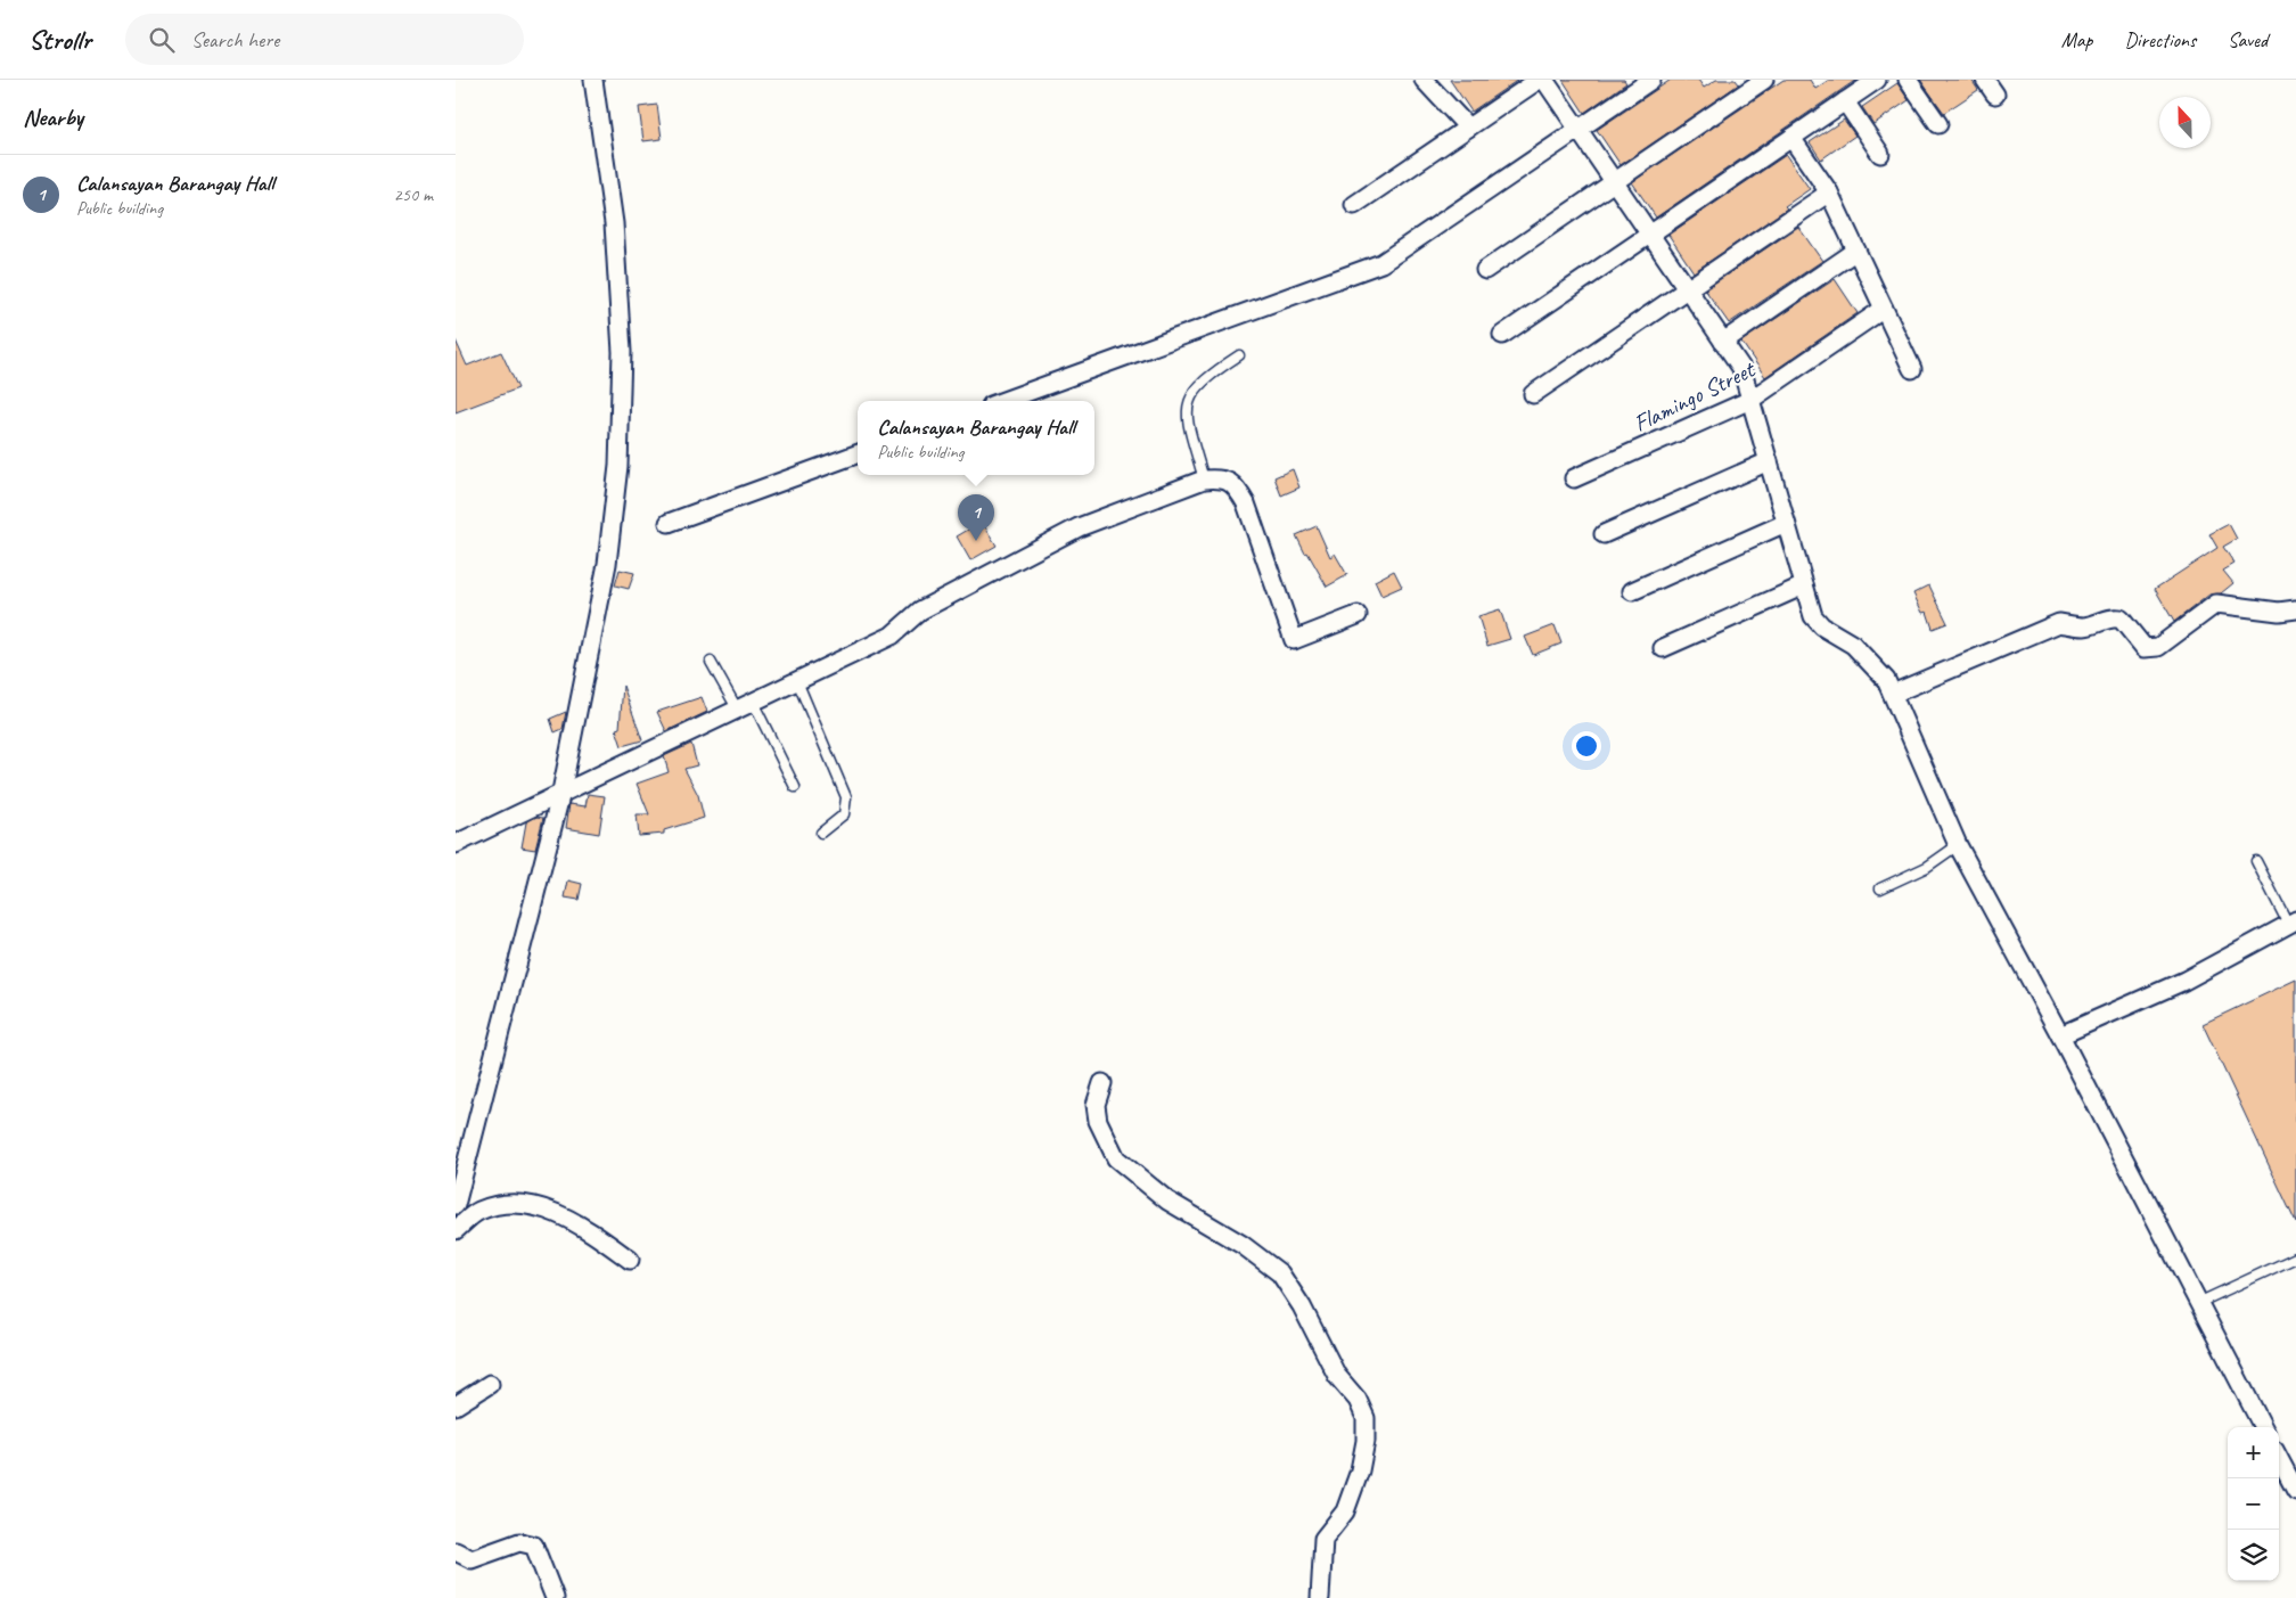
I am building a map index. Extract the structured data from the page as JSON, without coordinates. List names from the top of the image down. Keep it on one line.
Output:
{"streets":{"street":["Flamingo Street"]},"north":"top","page":{"header":"Strollr","search":"Search here","nav":["Map","Directions","Saved"],"heading":"Nearby","list":[{"mark":"1","name":"Calansayan Barangay Hall","note":"Public building","value":"250 m"}],"popup":["Calansayan Barangay Hall","Public building"],"pins":"1","map_buttons":["+","−"]}}
